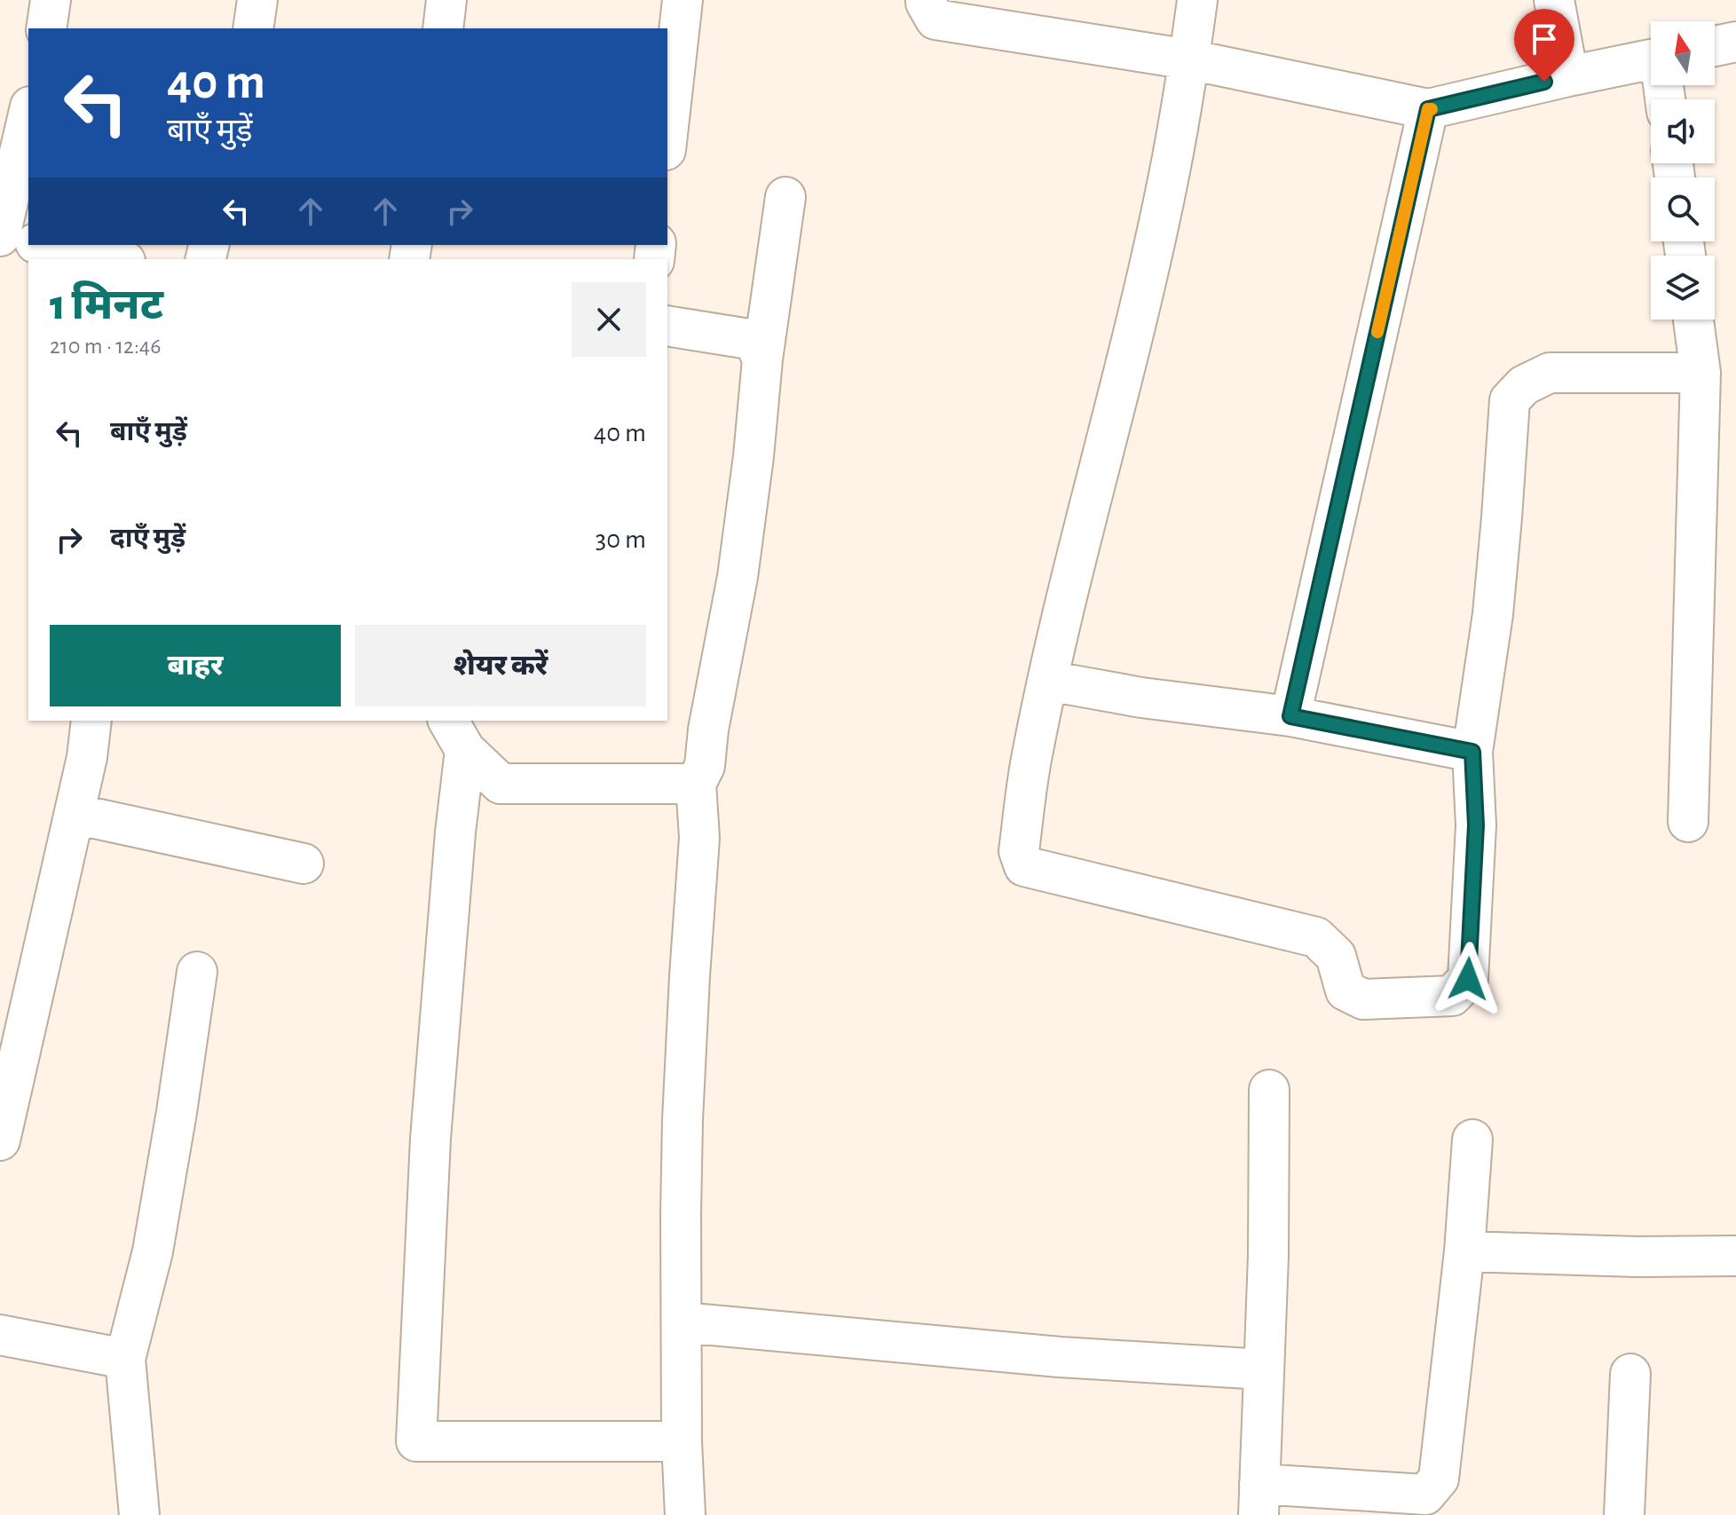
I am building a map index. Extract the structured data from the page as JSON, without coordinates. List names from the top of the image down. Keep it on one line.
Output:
{"north":"top","page":{"turn":["40 m","बाएँ मुड़ें"],"heading":["1 मिनट","210 m · 12:46"],"list":[{"name":"बाएँ मुड़ें","value":"40 m"},{"name":"दाएँ मुड़ें","value":"30 m"}],"buttons":["बाहर","शेयर करें"]}}
